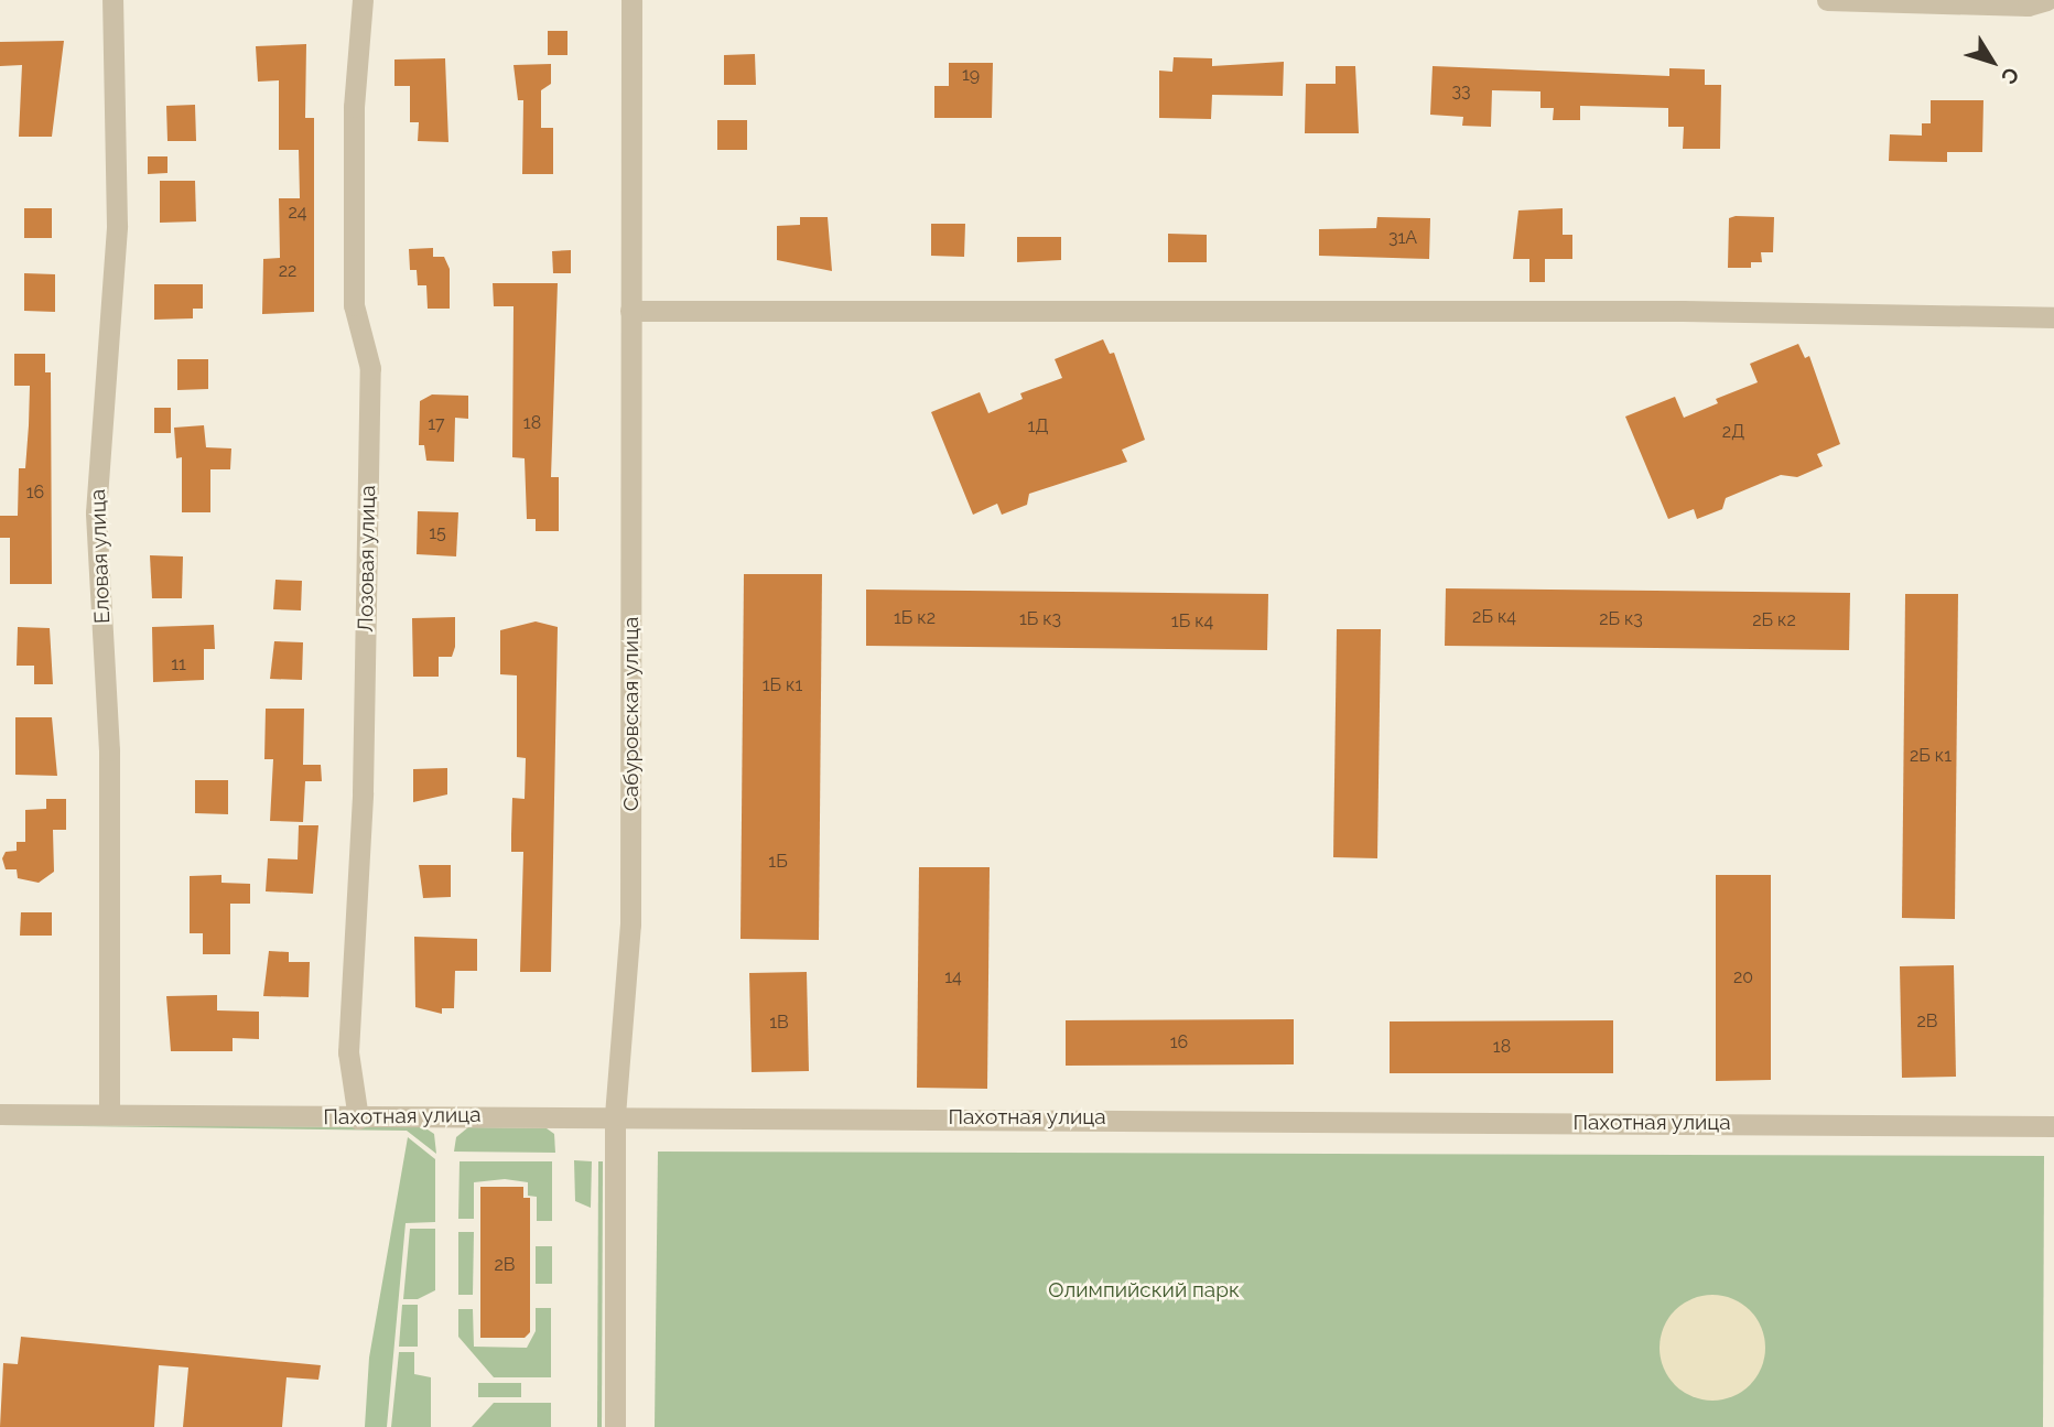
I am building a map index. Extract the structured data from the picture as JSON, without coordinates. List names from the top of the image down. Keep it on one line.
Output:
{"streets":{"street":["Еловая улица","Лозовая улица","Сабуровская улица","Пахотная улица"]},"crossings":[["Еловая улица","Пахотная улица"],["Лозовая улица","Пахотная улица"],["Сабуровская улица","Пахотная улица"]],"parks":["Олимпийский парк"],"house_numbers":["19","33","24","31А","22","18","17","1Д","2Д","16","15","2Б к4","1Б к2","1Б к3","2Б к3","2Б к2","1Б к4","11","1Б к1","2Б к1","1Б","14","20","2В","1В","16","18","2В"],"north":"bottom right"}
